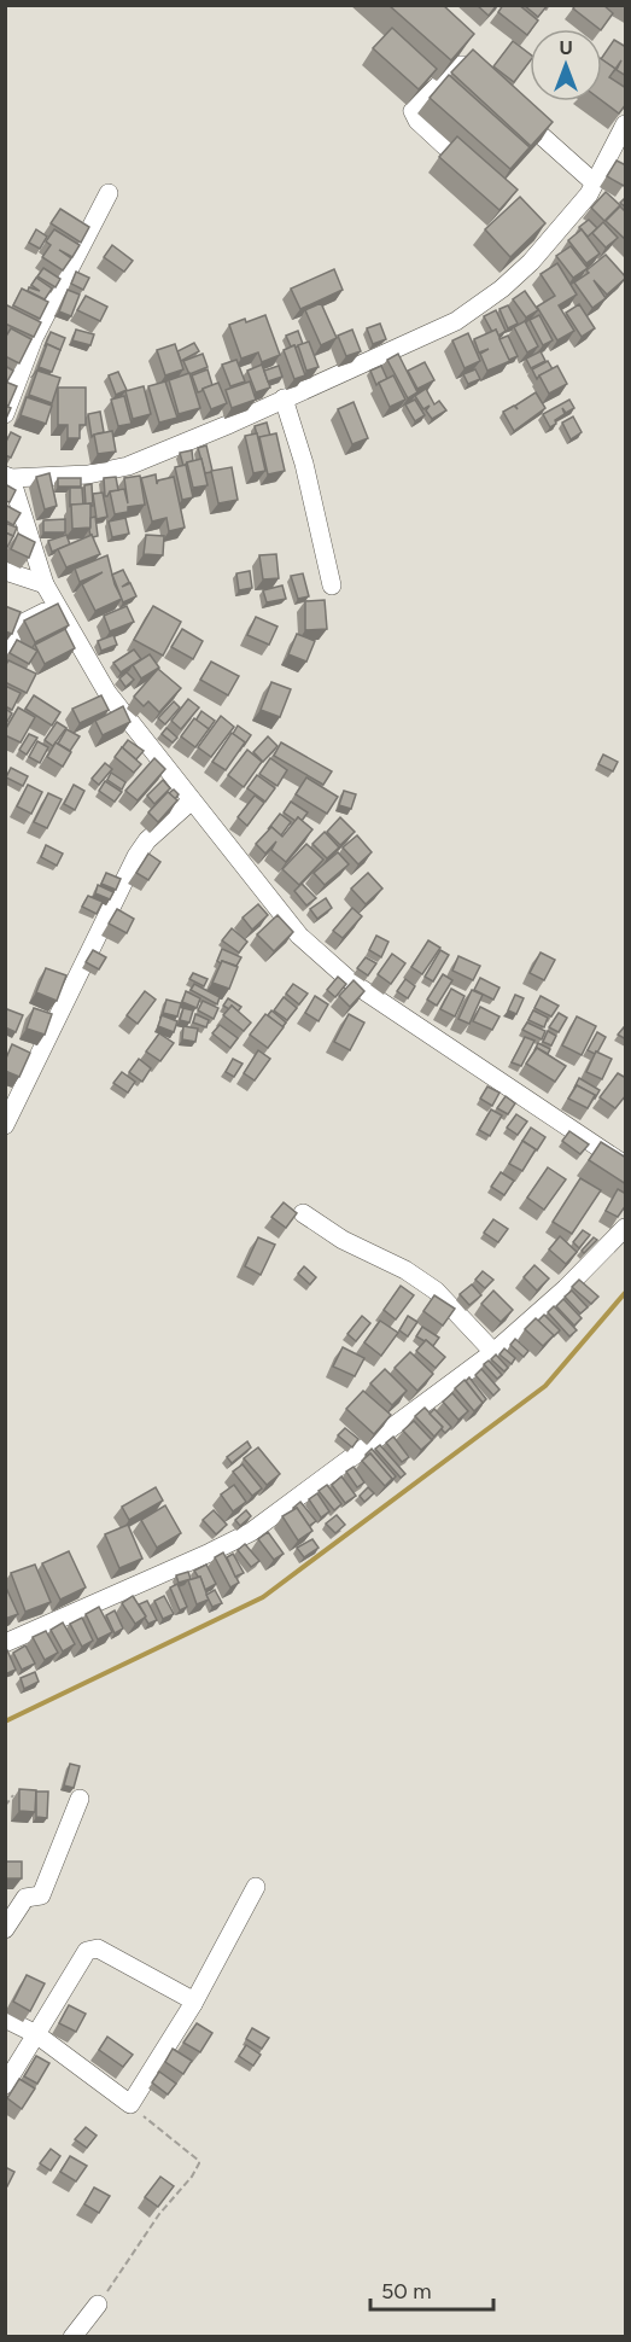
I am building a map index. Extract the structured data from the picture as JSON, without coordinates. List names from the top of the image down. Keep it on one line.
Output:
{"scale_bar":"50 m","north":"top"}
